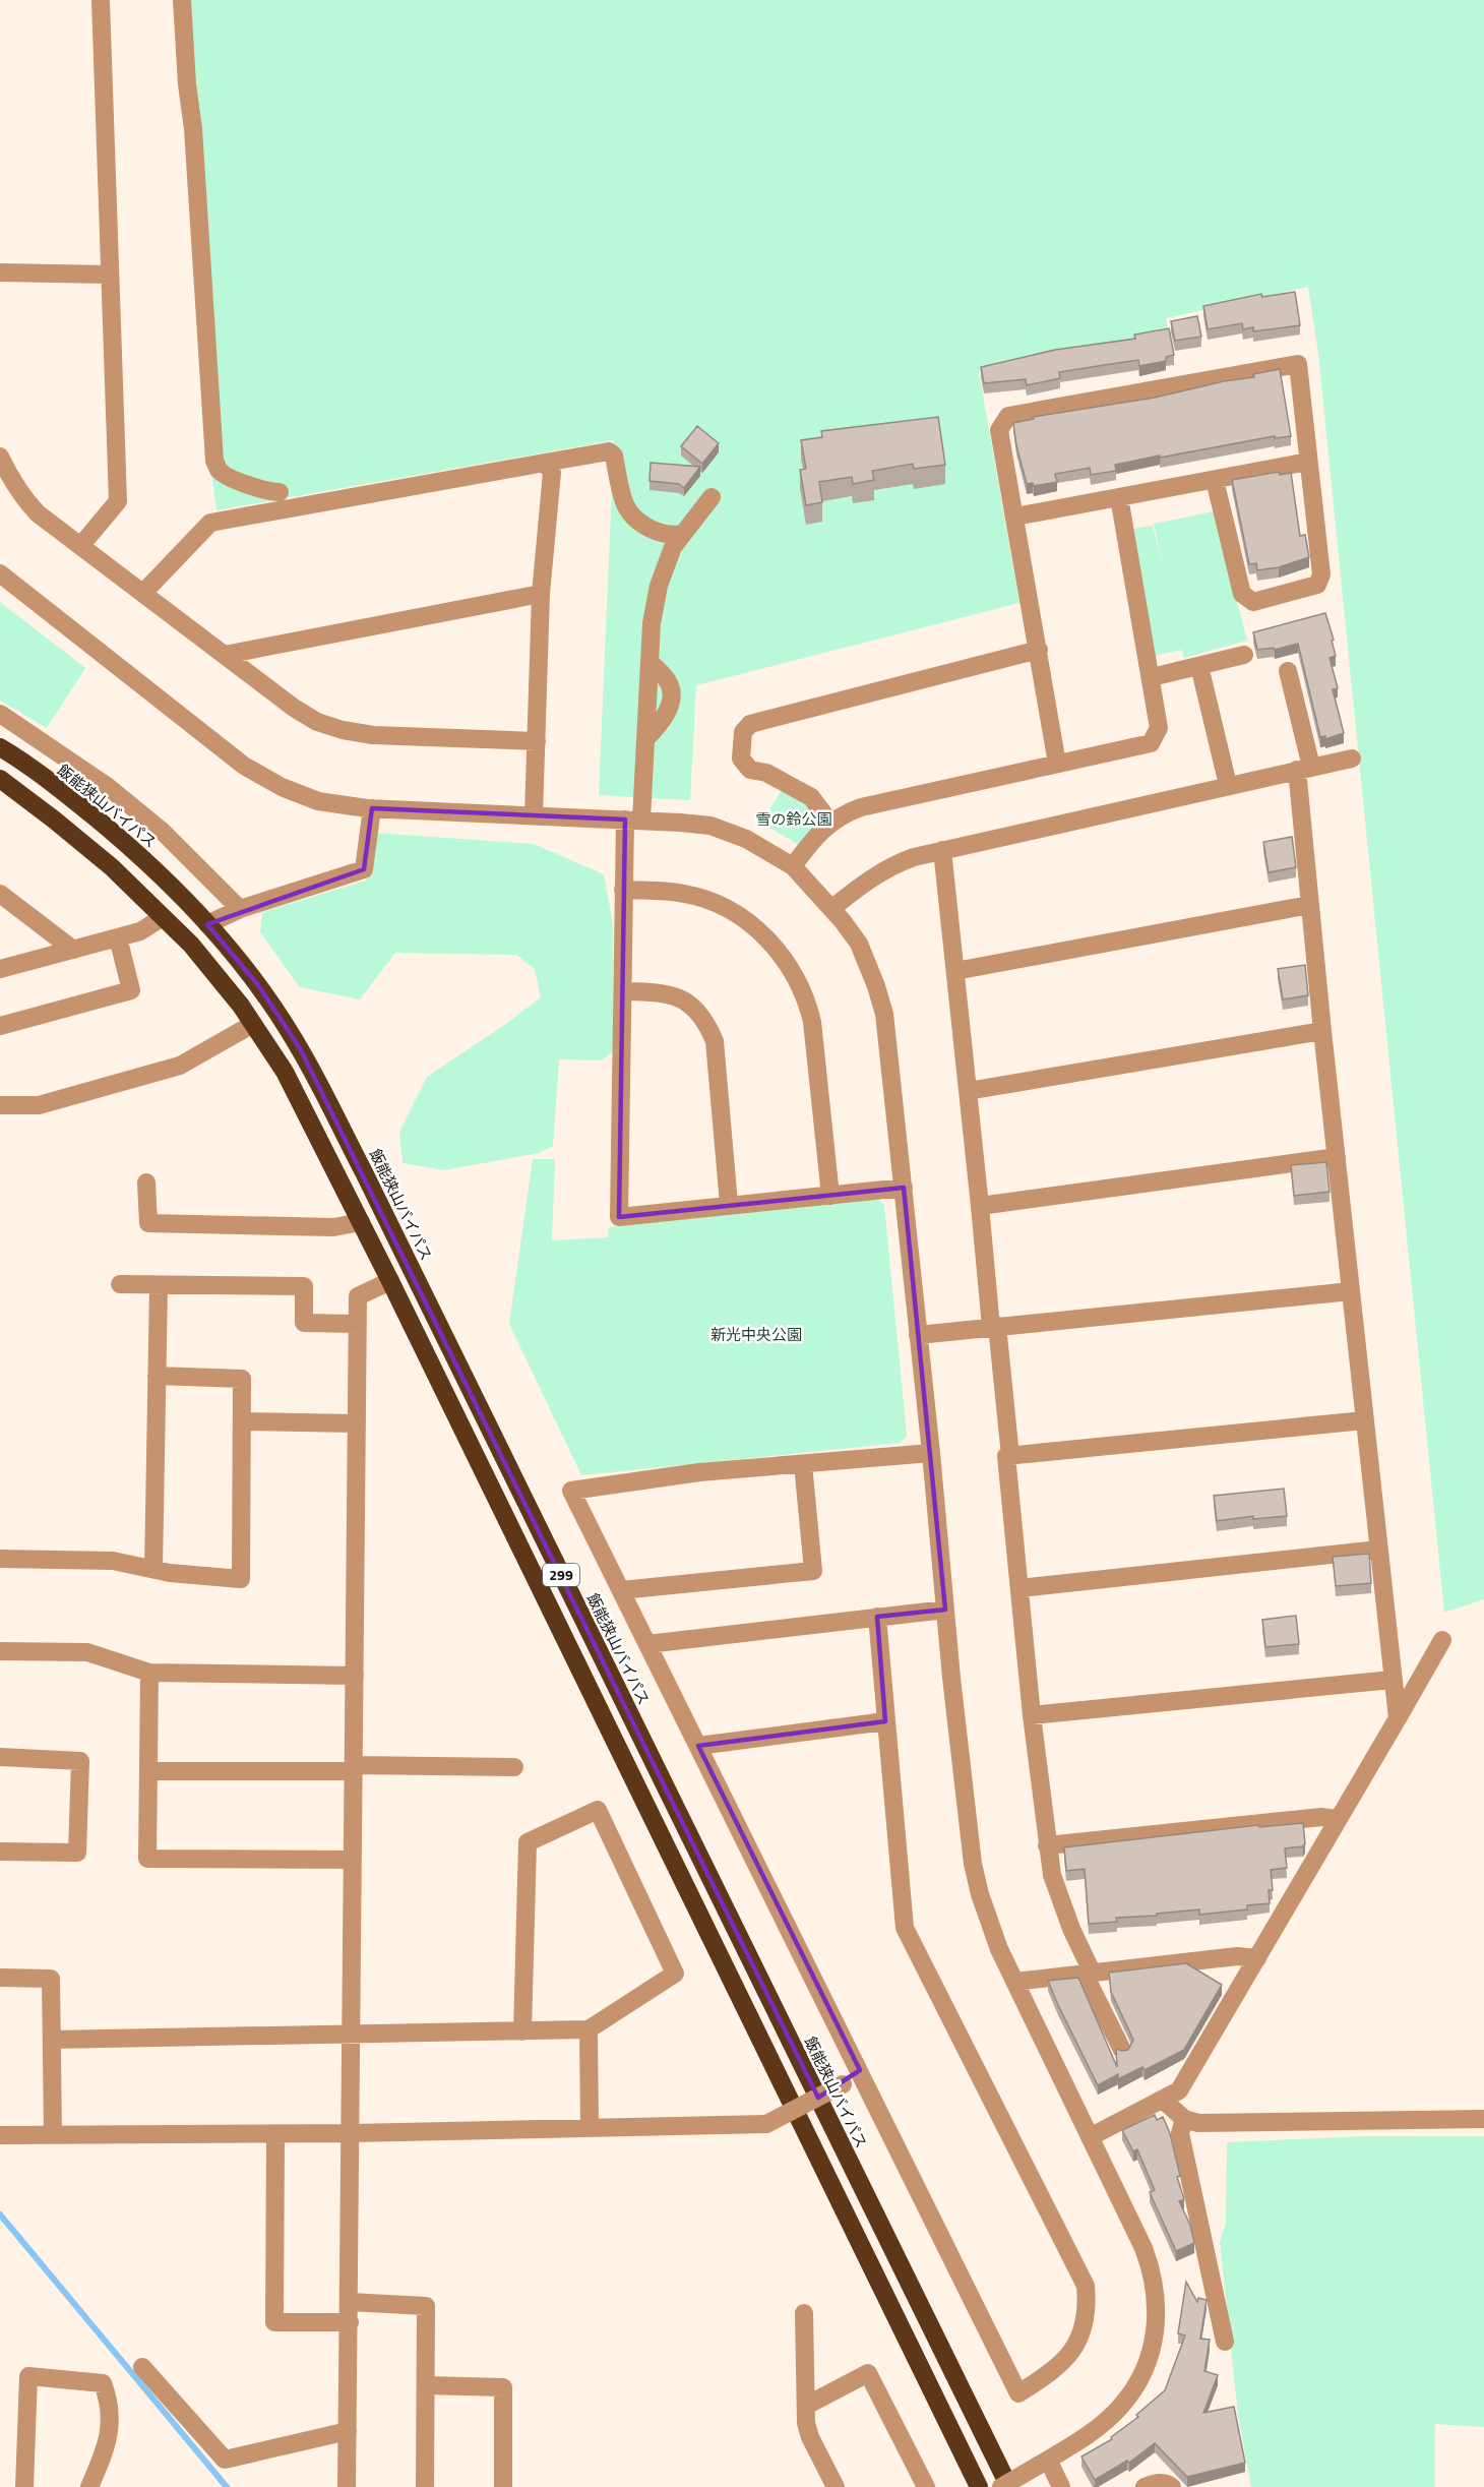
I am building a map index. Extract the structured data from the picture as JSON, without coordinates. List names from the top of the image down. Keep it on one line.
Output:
{"streets":{"highway":["飯能狭山バイパス","299"]},"parks":["雪の鈴公園","新光中央公園"]}
